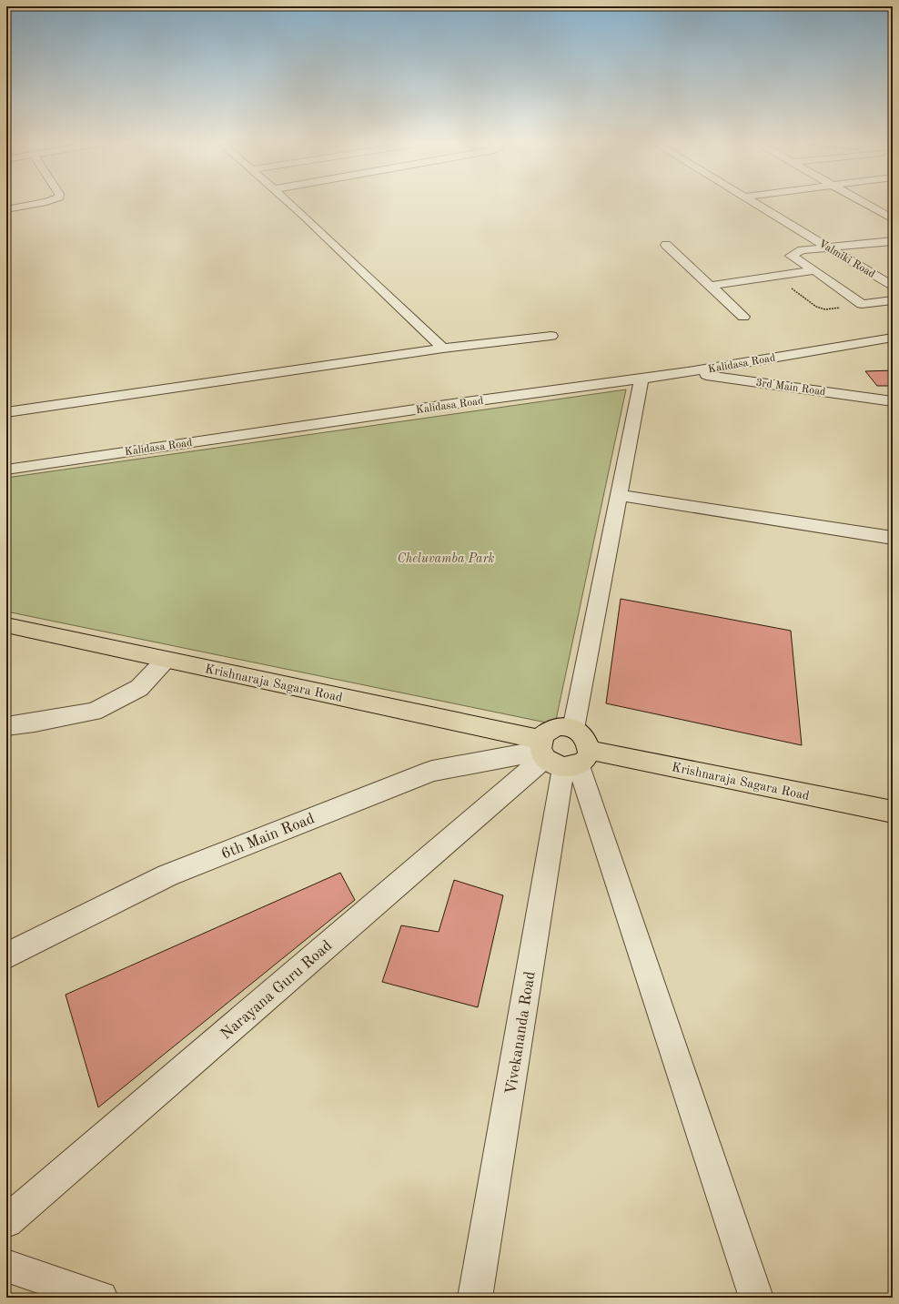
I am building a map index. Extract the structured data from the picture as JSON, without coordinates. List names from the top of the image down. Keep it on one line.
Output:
{"streets":{"main road":["Krishnaraja Sagara Road"],"street":["Valmiki Road","Kalidasa Road","3rd Main Road","6th Main Road","Narayana Guru Road","Vivekananda Road"]},"crossings":[["Kalidasa Road","3rd Main Road"],["Krishnaraja Sagara Road","6th Main Road"],["Krishnaraja Sagara Road","Narayana Guru Road"],["Krishnaraja Sagara Road","Vivekananda Road"],["6th Main Road","Narayana Guru Road"],["6th Main Road","Vivekananda Road"],["Narayana Guru Road","Vivekananda Road"]],"parks":["Cheluvamba Park"]}
